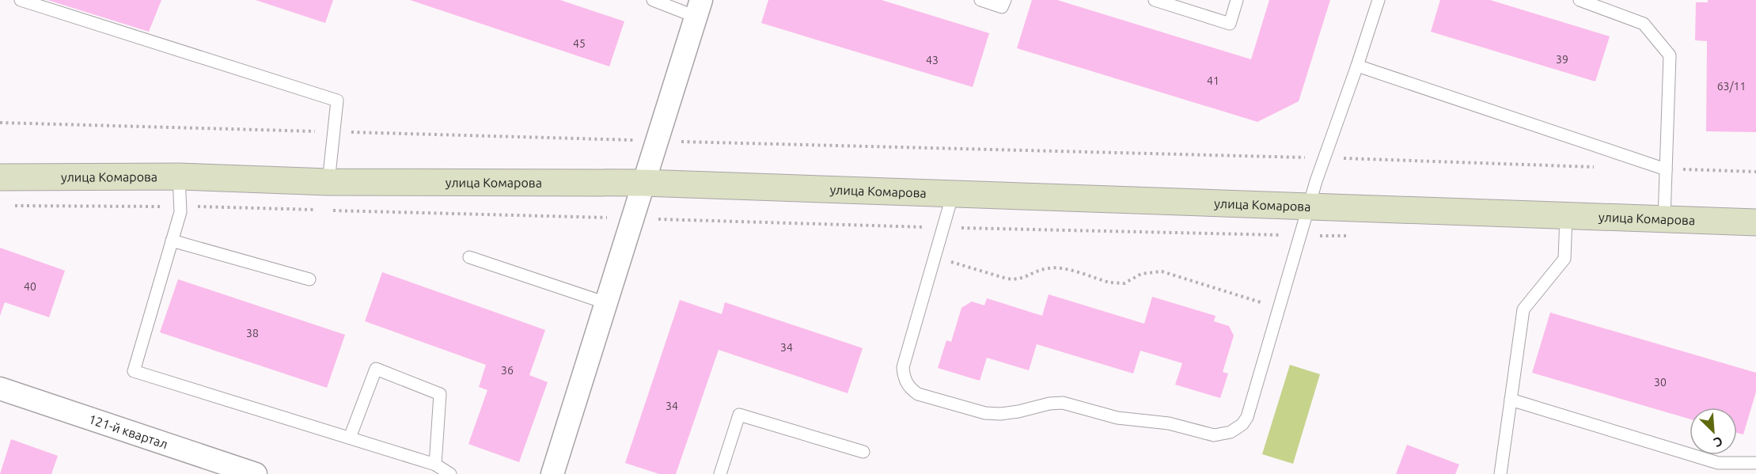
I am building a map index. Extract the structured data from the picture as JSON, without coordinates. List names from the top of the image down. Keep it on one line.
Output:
{"streets":{"street":["улица Комарова","121-й квартал"]},"house_numbers":["45","39","43","41","63/11","40","38","34","36","30","34"],"north":"bottom right"}
